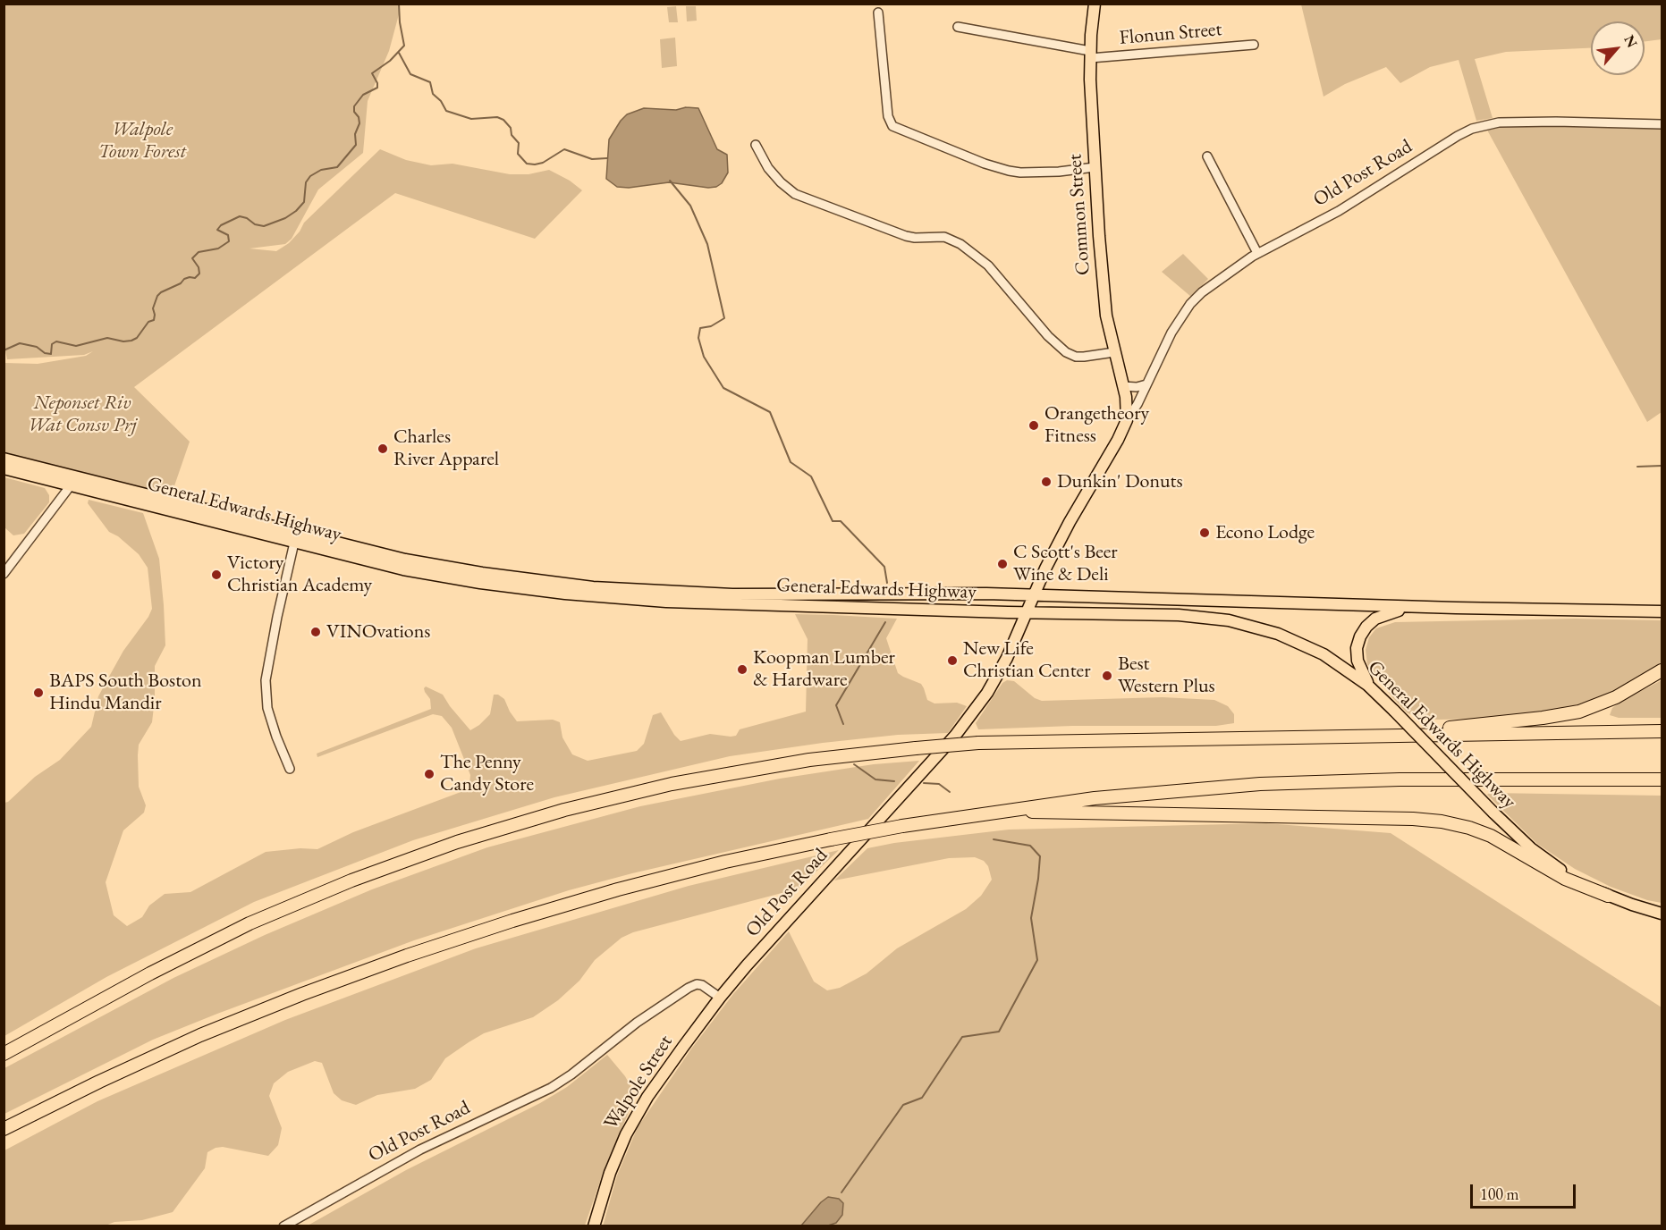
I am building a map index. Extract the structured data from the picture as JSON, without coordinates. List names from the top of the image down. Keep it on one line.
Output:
{"streets":{"main road":["Old Post Road","Common Street","General Edwards Highway","Walpole Street"],"street":["Flonun Street"]},"crossings":[["Flonun Street","Common Street"],["Old Post Road","Common Street"],["Old Post Road","General Edwards Highway"],["Old Post Road","Walpole Street"]],"parks":["Walpole Town Forest","Neponset Riv Wat Consv Prj"],"places":["Orangetheory Fitness","Charles River Apparel","Dunkin' Donuts","Econo Lodge","C Scott's Beer Wine & Deli","Victory Christian Academy","VINOvations","New Life Christian Center","Koopman Lumber & Hardware","Best Western Plus","BAPS South Boston Hindu Mandir","The Penny Candy Store"],"scale_bar":"100 m","north":"top right"}
